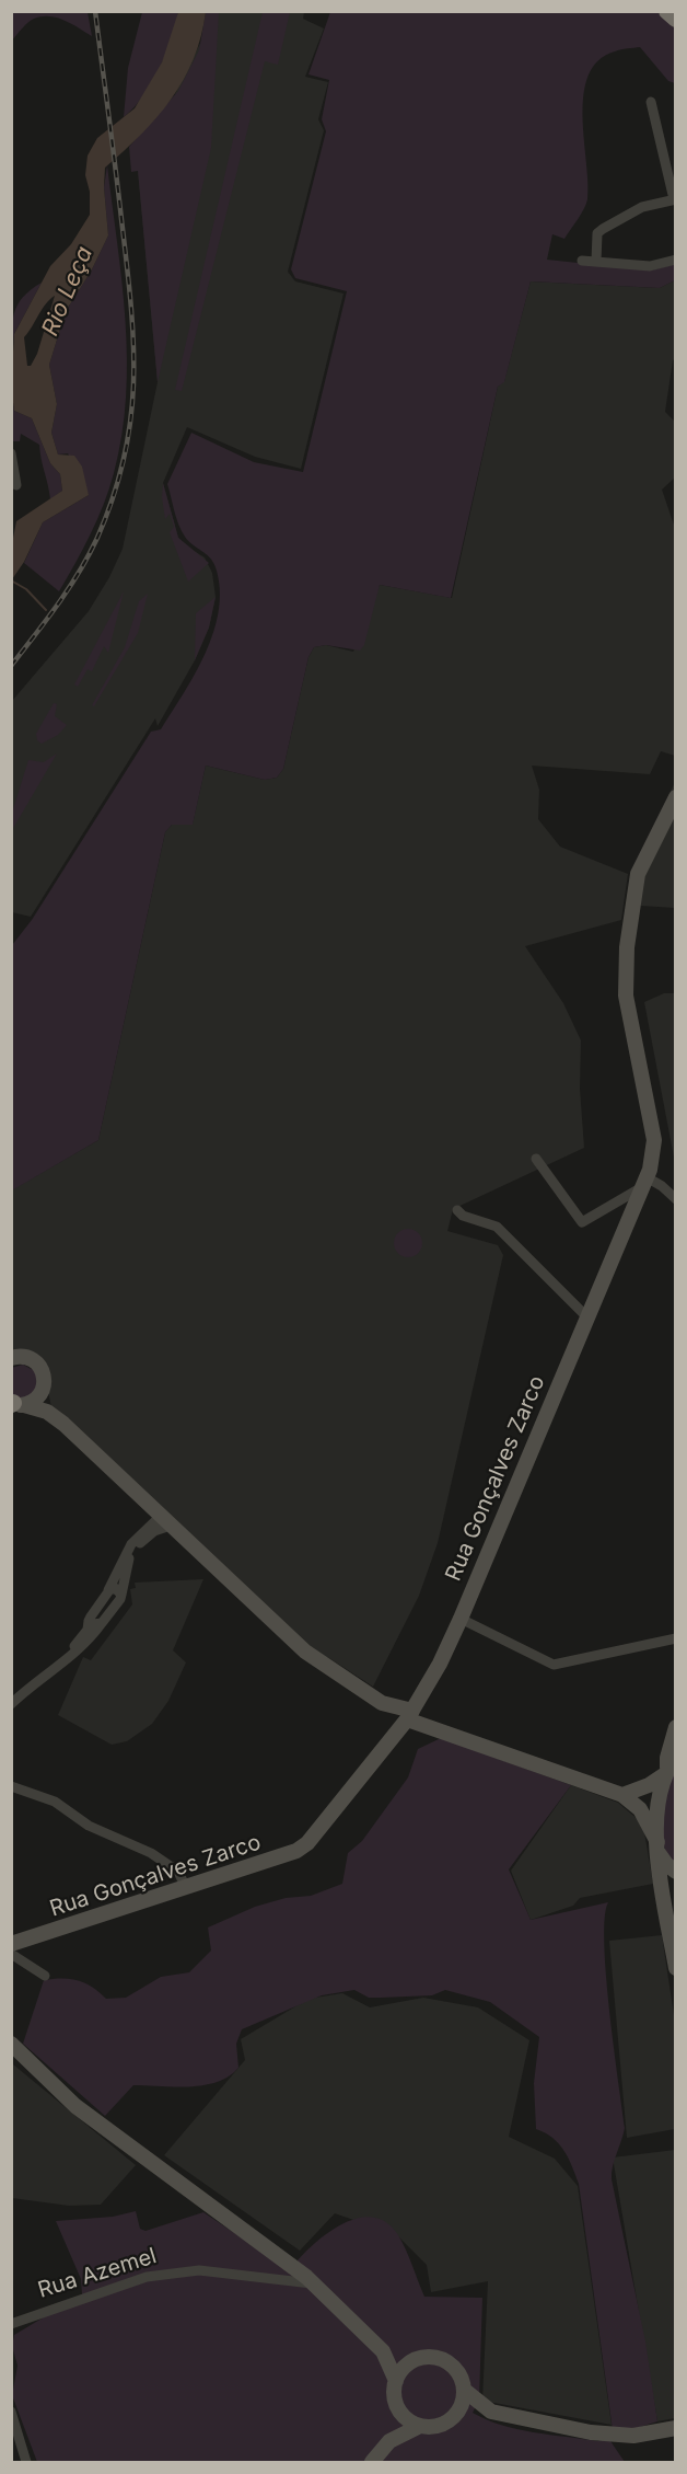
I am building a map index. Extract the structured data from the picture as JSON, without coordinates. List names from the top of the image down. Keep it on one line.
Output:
{"streets":{"main road":["Rua Gonçalves Zarco"],"street":["Rua Azemel"]},"water":["Rio Leça"]}
